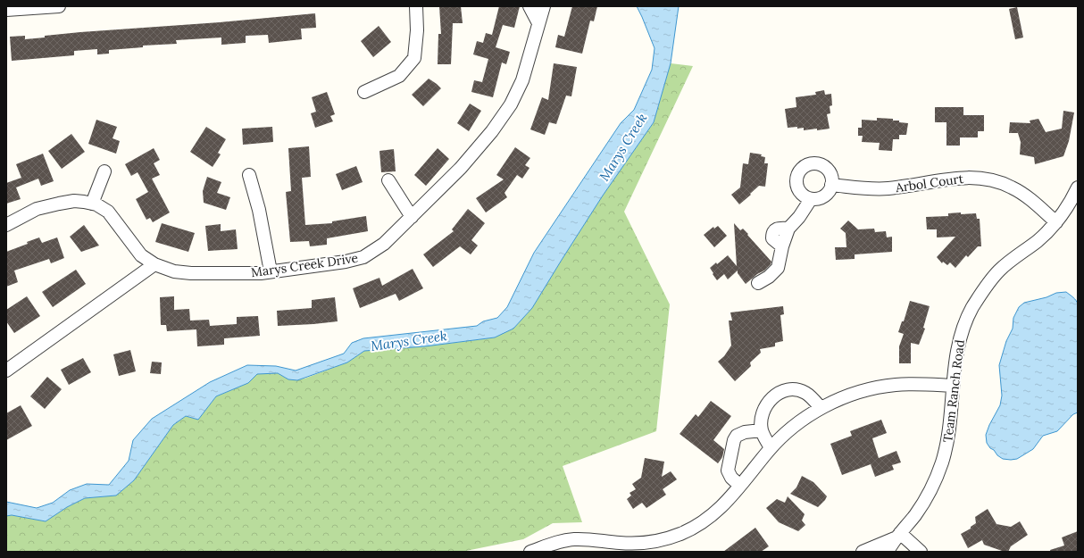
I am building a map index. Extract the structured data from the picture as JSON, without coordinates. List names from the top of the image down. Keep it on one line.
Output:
{"streets":{"street":["Arbol Court","Marys Creek Drive","Team Ranch Road"]},"crossings":[["Arbol Court","Team Ranch Road"]],"water":["Marys Creek"]}
